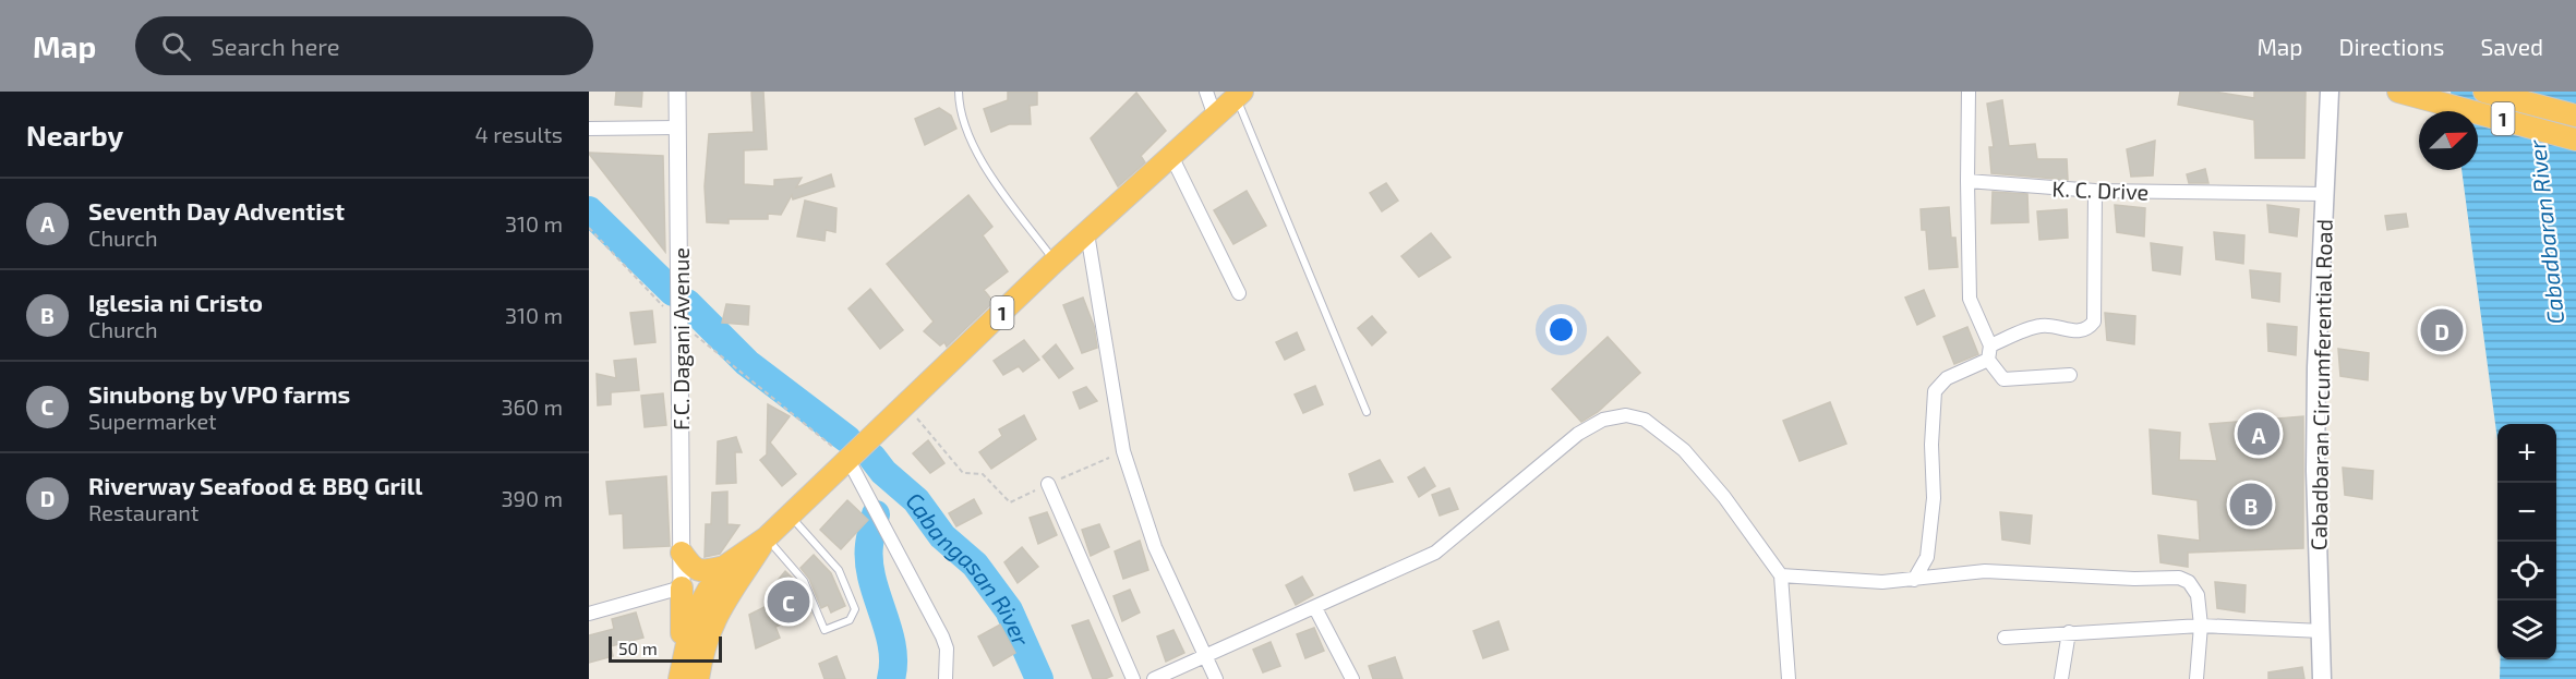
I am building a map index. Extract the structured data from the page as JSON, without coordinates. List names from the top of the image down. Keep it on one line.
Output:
{"streets":{"highway":["1"],"main road":["Cabadbaran Circumferential Road"],"street":["K. C. Drive","F.C. Dagani Avenue"]},"crossings":[["K. C. Drive","Cabadbaran Circumferential Road"]],"water":["Cabadbaran River","Cabangasan River"],"scale_bar":"50 m","north":"top right","page":{"header":"Map","search":"Search here","nav":["Map","Directions","Saved"],"heading":["Nearby","4 results"],"list":[{"mark":"A","name":"Seventh Day Adventist","note":"Church","value":"310 m"},{"mark":"B","name":"Iglesia ni Cristo","note":"Church","value":"310 m"},{"mark":"C","name":"Sinubong by VPO farms","note":"Supermarket","value":"360 m"},{"mark":"D","name":"Riverway Seafood & BBQ Grill","note":"Restaurant","value":"390 m"}],"pins":["D","A","B","C"],"map_buttons":["+","−"],"scale":"50 m"}}
